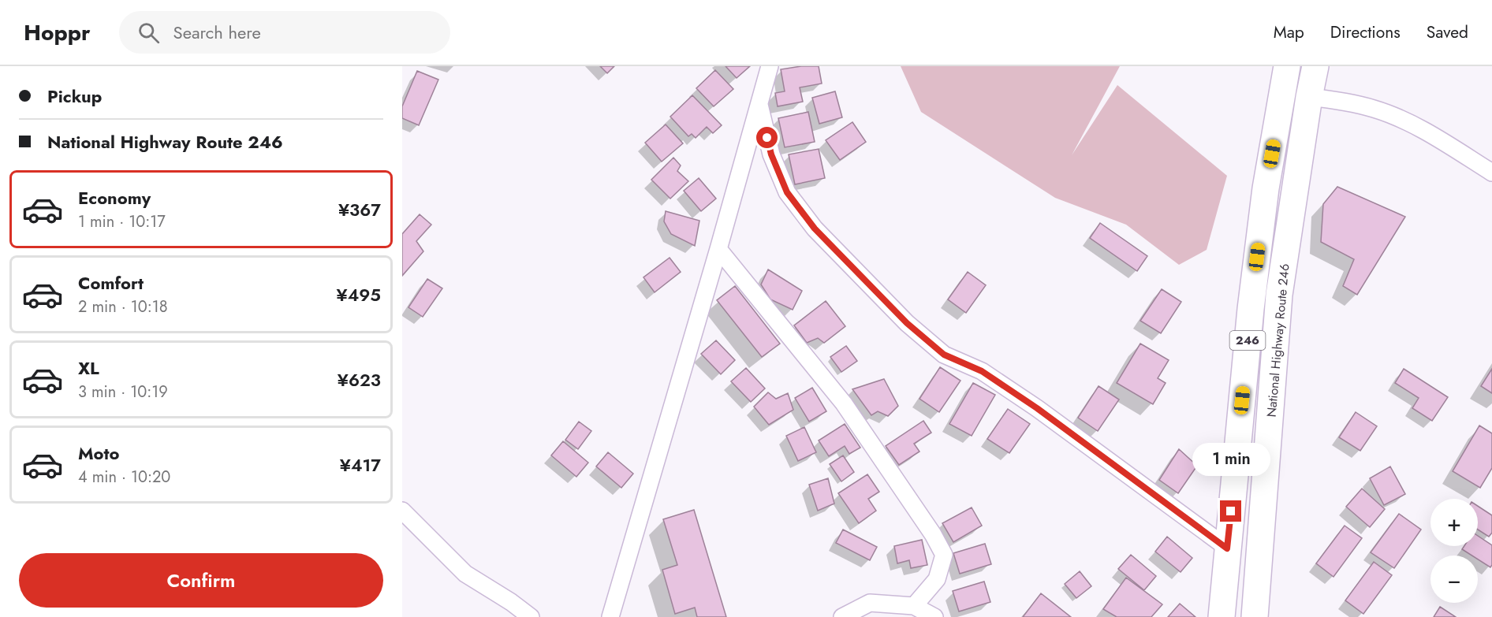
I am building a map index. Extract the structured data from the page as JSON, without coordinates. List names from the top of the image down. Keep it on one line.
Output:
{"streets":{"highway":["246","National Highway Route 246"]},"page":{"header":"Hoppr","search":"Search here","nav":["Map","Directions","Saved"],"banner":["Pickup","National Highway Route 246"],"list":[{"name":"Economy","note":"1 min · 10:17","value":"¥367"},{"name":"Comfort","note":"2 min · 10:18","value":"¥495"},{"name":"XL","note":"3 min · 10:19","value":"¥623"},{"name":"Moto","note":"4 min · 10:20","value":"¥417"}],"bubble":"1 min","map_buttons":["+","−"],"buttons":"Confirm"}}
